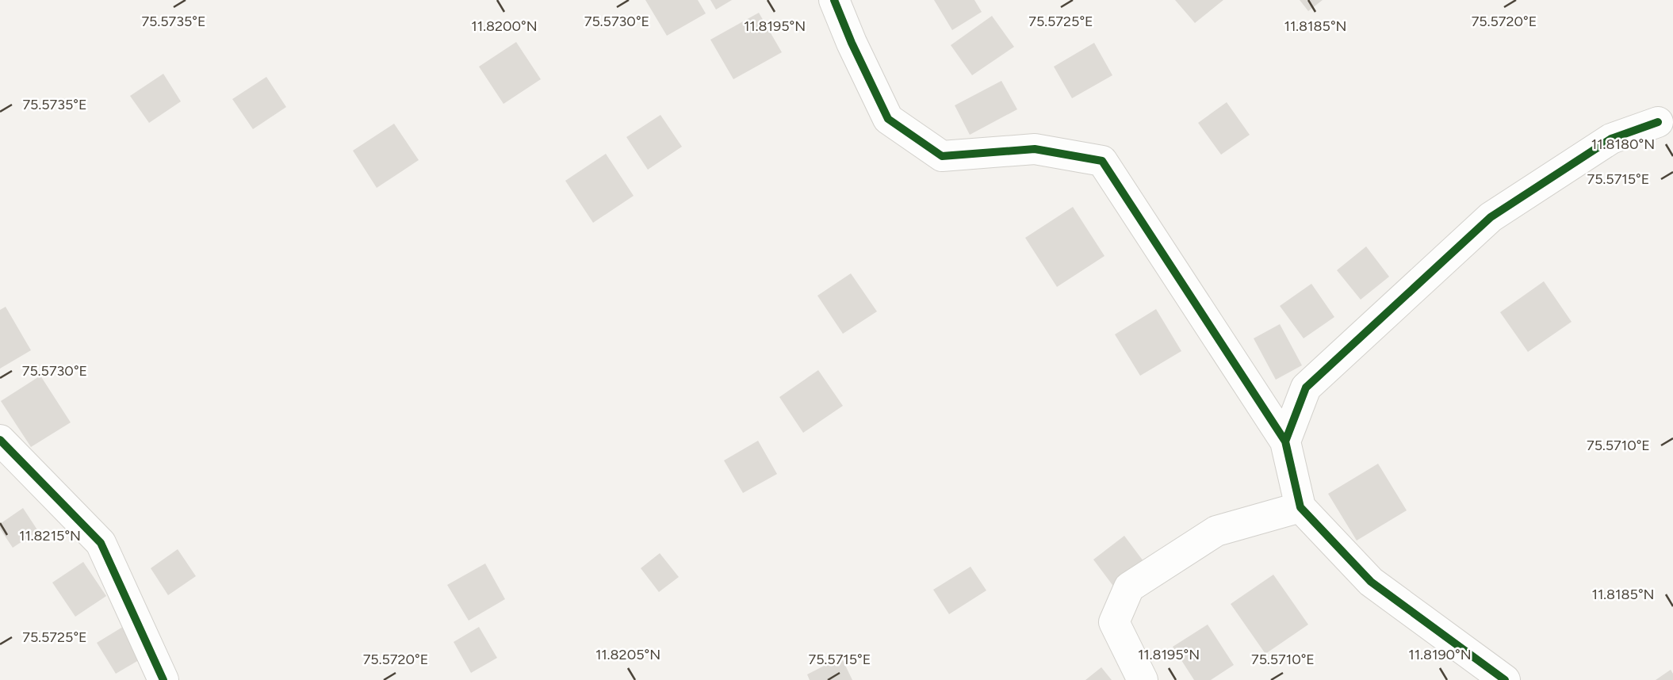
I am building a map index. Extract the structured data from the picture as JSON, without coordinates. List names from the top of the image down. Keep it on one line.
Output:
{"coordinates":["75.5735°E","75.5730°E","75.5725°E","75.5720°E","11.8200°N","11.8195°N","11.8185°N","11.8180°N","75.5715°E","75.5710°E","11.8215°N","11.8205°N","11.8190°N"]}
